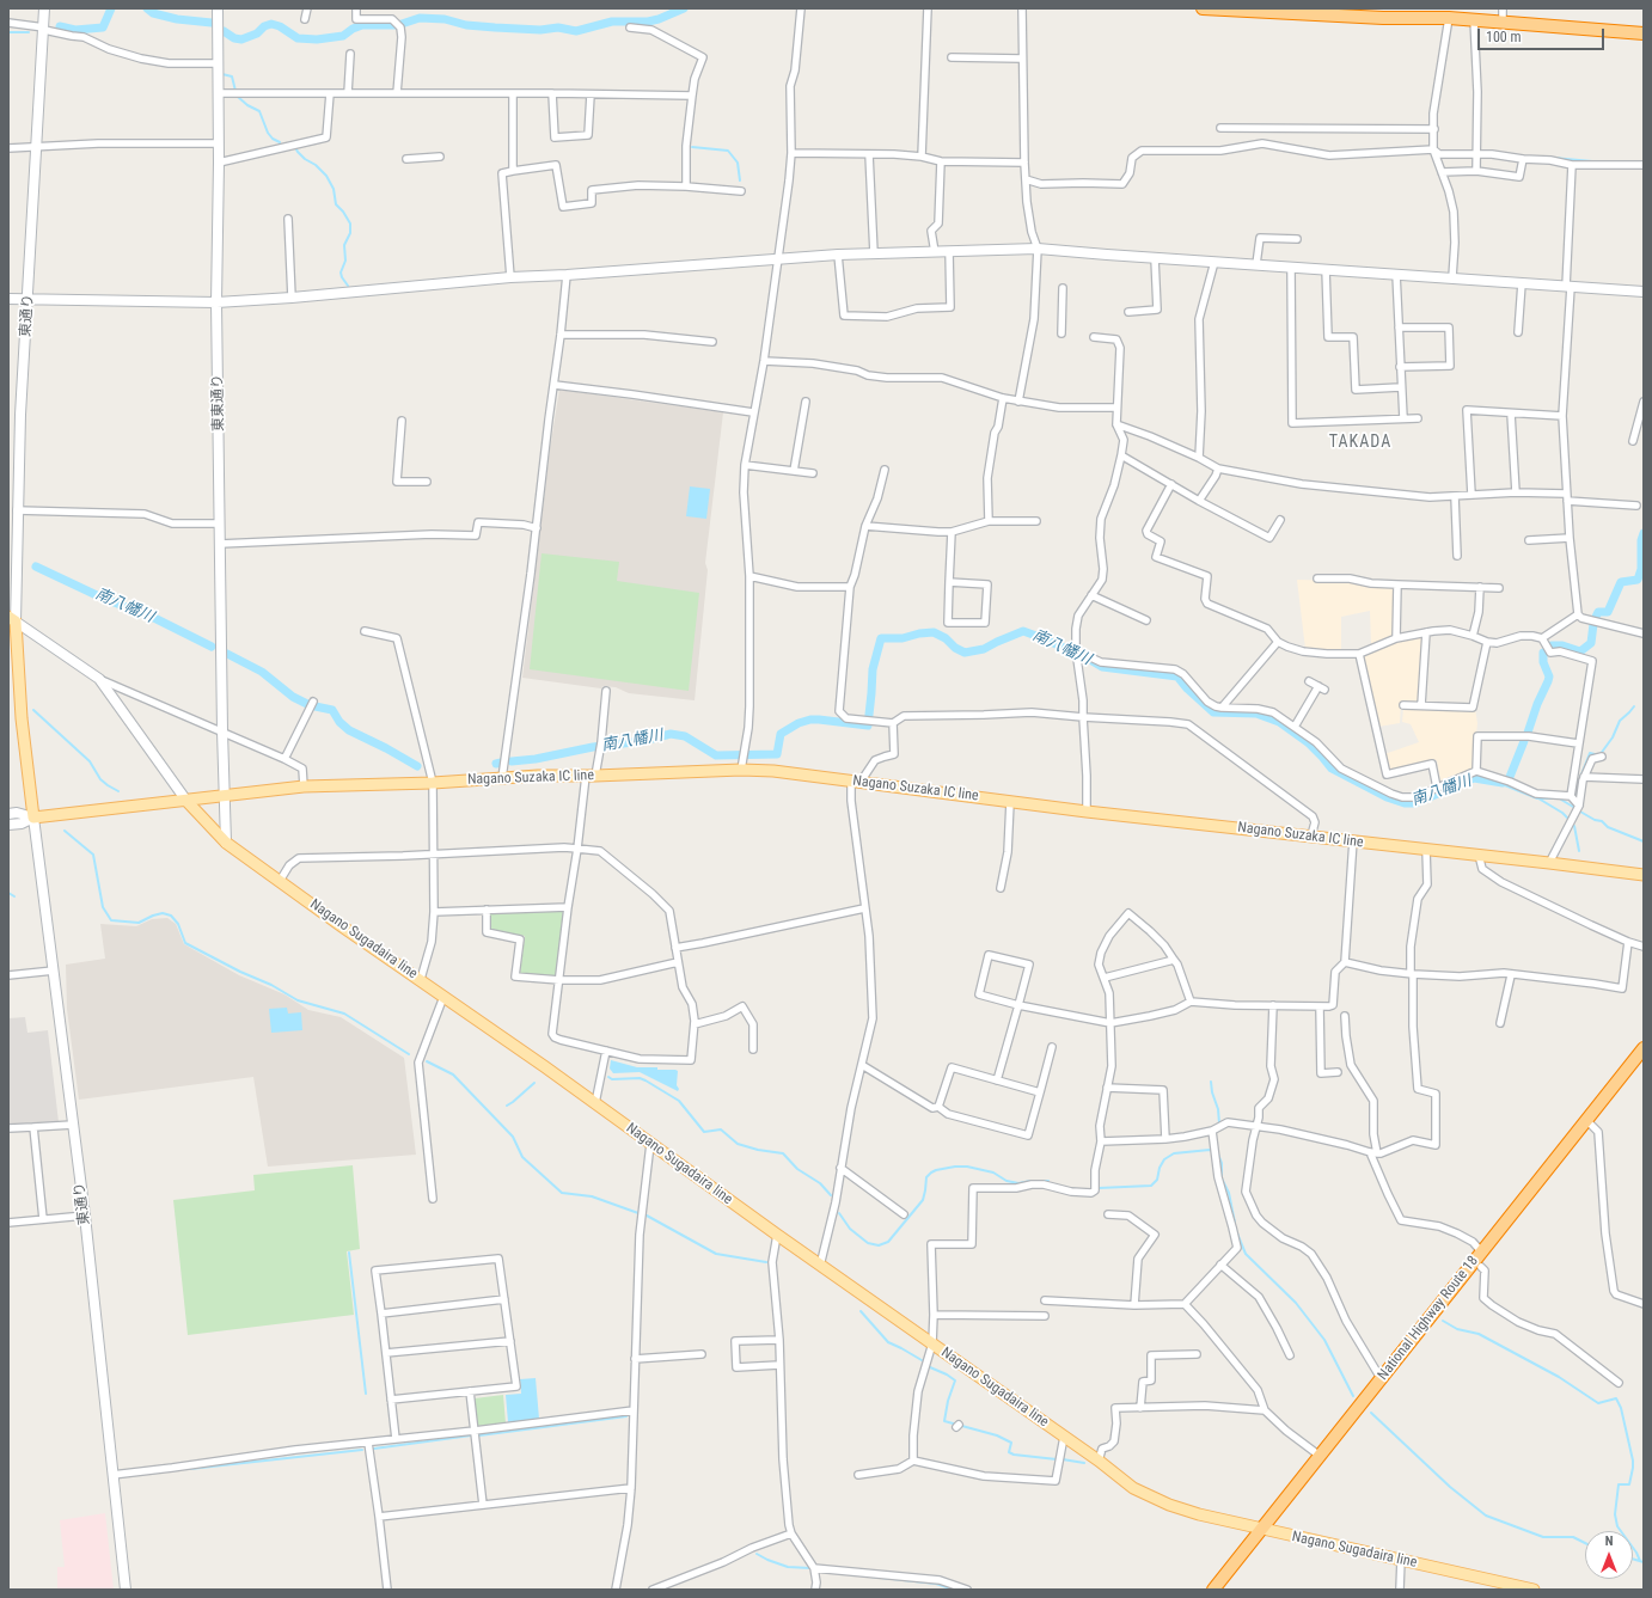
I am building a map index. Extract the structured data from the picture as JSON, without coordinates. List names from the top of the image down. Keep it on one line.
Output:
{"streets":{"highway":["National Highway Route 18"],"main road":["Nagano Suzaka IC line","Nagano Sugadaira line"],"street":["東通り","東東通り"]},"crossings":[["東東通り","Nagano Suzaka IC line"],["東東通り","Nagano Sugadaira line"],["Nagano Suzaka IC line","Nagano Sugadaira line"],["Nagano Sugadaira line","National Highway Route 18"]],"districts":["TAKADA"],"water":["南八幡川"],"scale_bar":"100 m","north":"top"}
